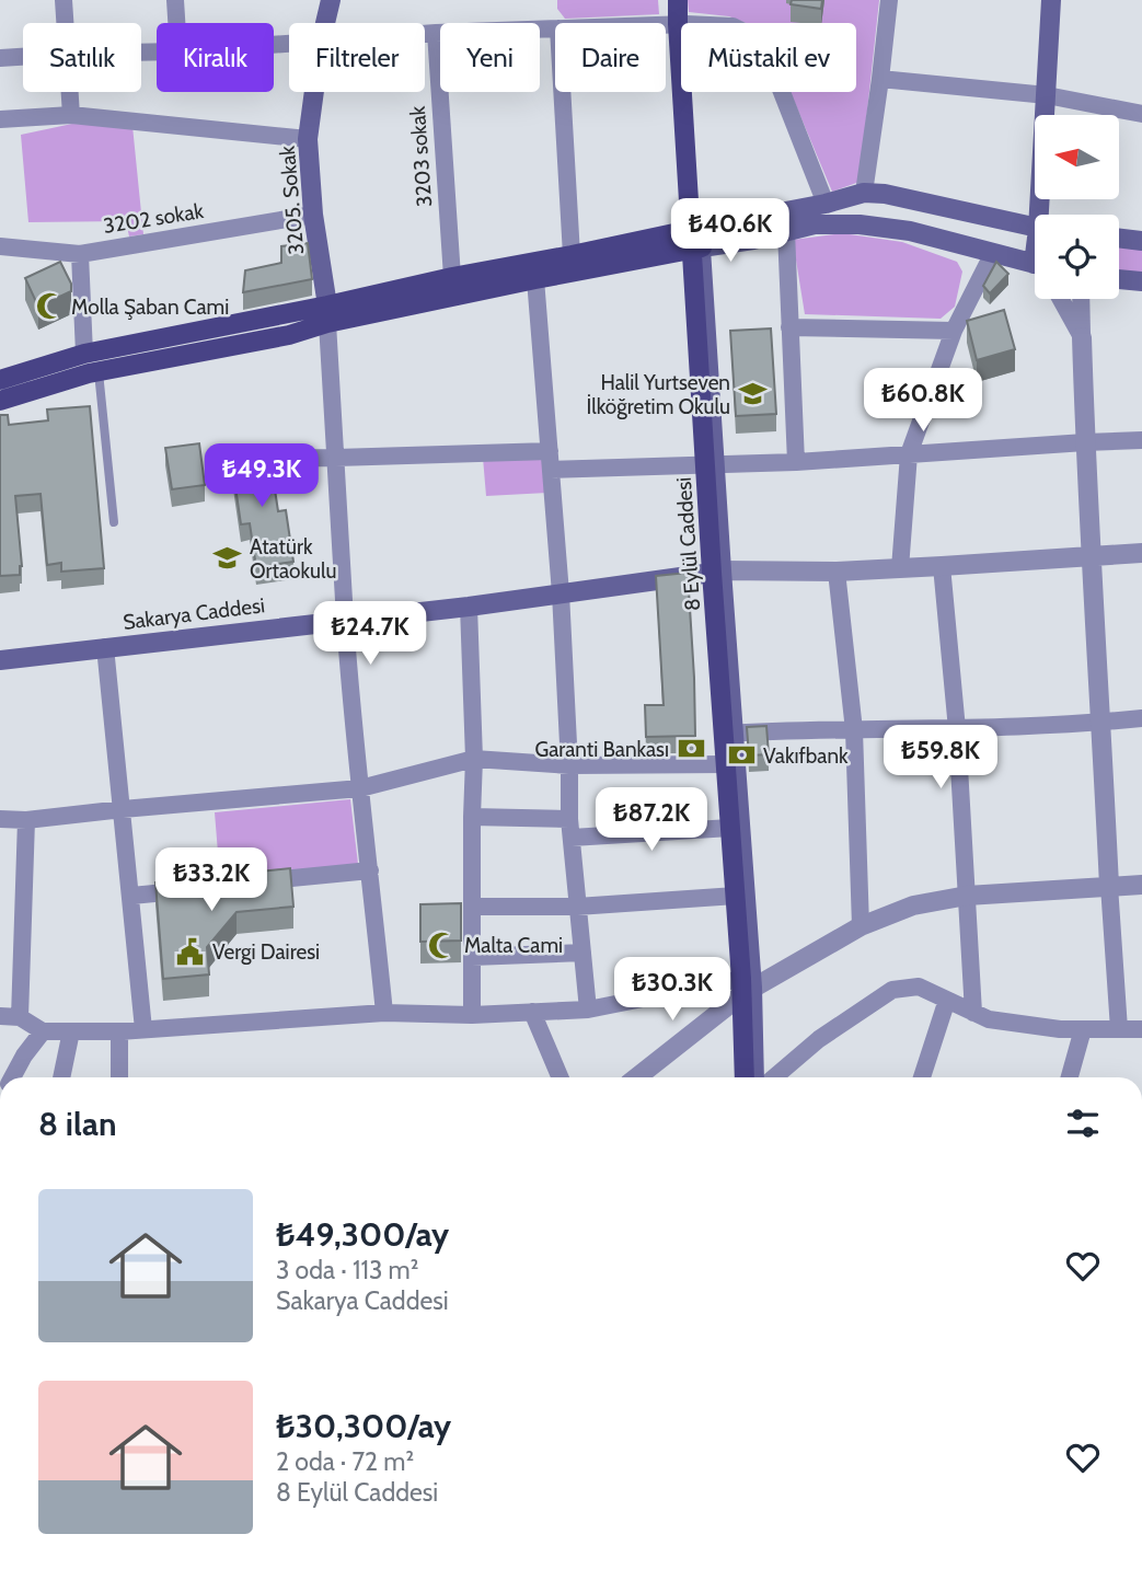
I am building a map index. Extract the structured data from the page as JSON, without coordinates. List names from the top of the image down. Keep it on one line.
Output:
{"streets":{"main road":["3205. Sokak","8 Eylül Caddesi","Sakarya Caddesi"],"street":["3203 sokak","3202 sokak"]},"crossings":[["3205. Sokak","3202 sokak"],["8 Eylül Caddesi","Sakarya Caddesi"]],"places":{"mosque":["Molla Şaban Cami","Malta Cami"],"school or university":["Halil Yurtseven İlköğretim Okulu","Atatürk Ortaokulu"],"bank":["Garanti Bankası","Vakıfbank"],"public building":["Vergi Dairesi"]},"north":"left","page":{"chip":["Satılık","Kiralık","Filtreler","Yeni","Daire","Müstakil ev"],"price":["₺40.6K","₺60.8K","₺49.3K","₺24.7K","₺59.8K","₺87.2K","₺33.2K","₺30.3K"],"heading":"8 ilan","list":[{"name":"₺49,300/ay","note":"3 oda · 113 m² · Sakarya Caddesi"},{"name":"₺30,300/ay","note":"2 oda · 72 m² · 8 Eylül Caddesi"}]}}
